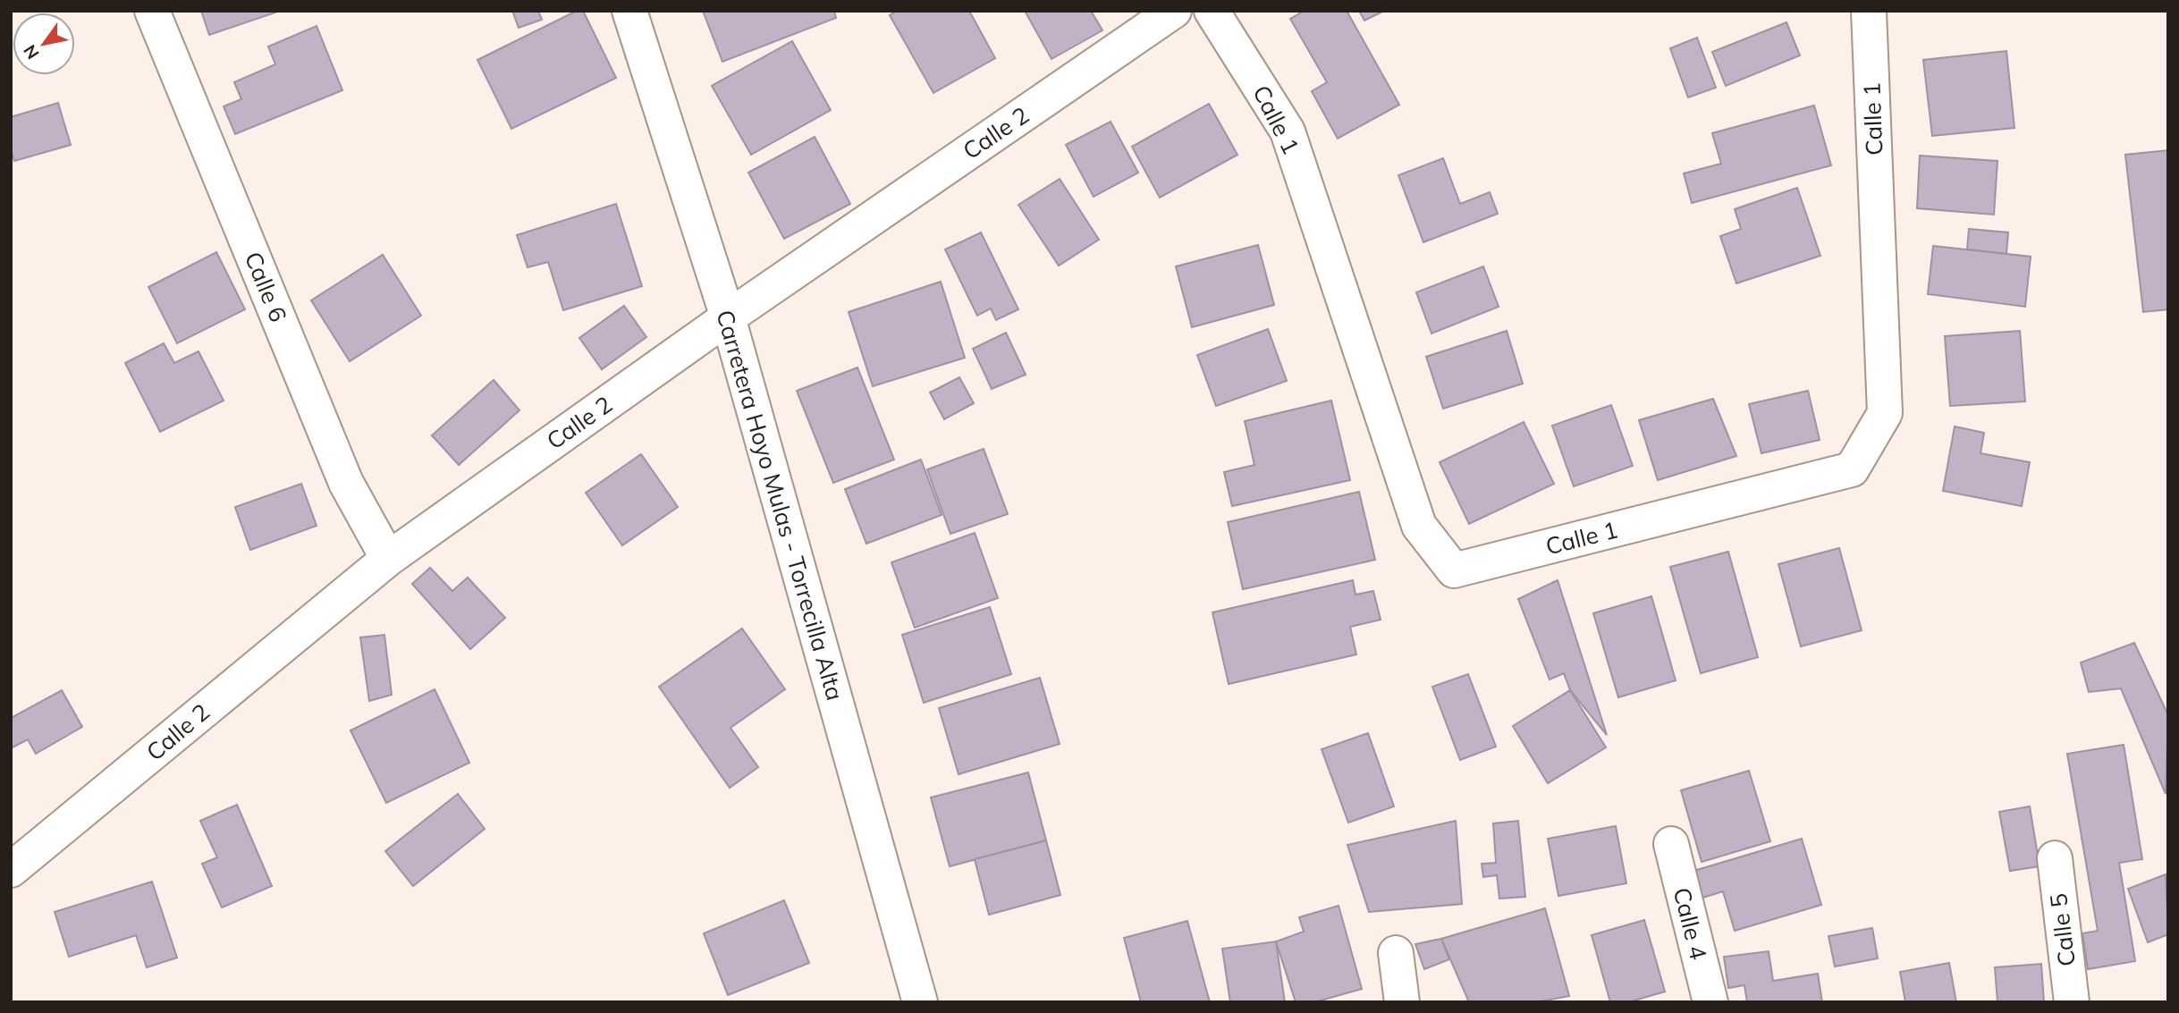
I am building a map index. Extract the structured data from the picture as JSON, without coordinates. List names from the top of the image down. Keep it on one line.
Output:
{"streets":{"street":["Calle 1","Calle 2","Calle 6","Carretera Hoyo Mulas - Torrecilla Alta","Calle 4","Calle 5"]},"crossings":[["Calle 2","Calle 6"],["Calle 2","Carretera Hoyo Mulas - Torrecilla Alta"]],"north":"bottom left"}
